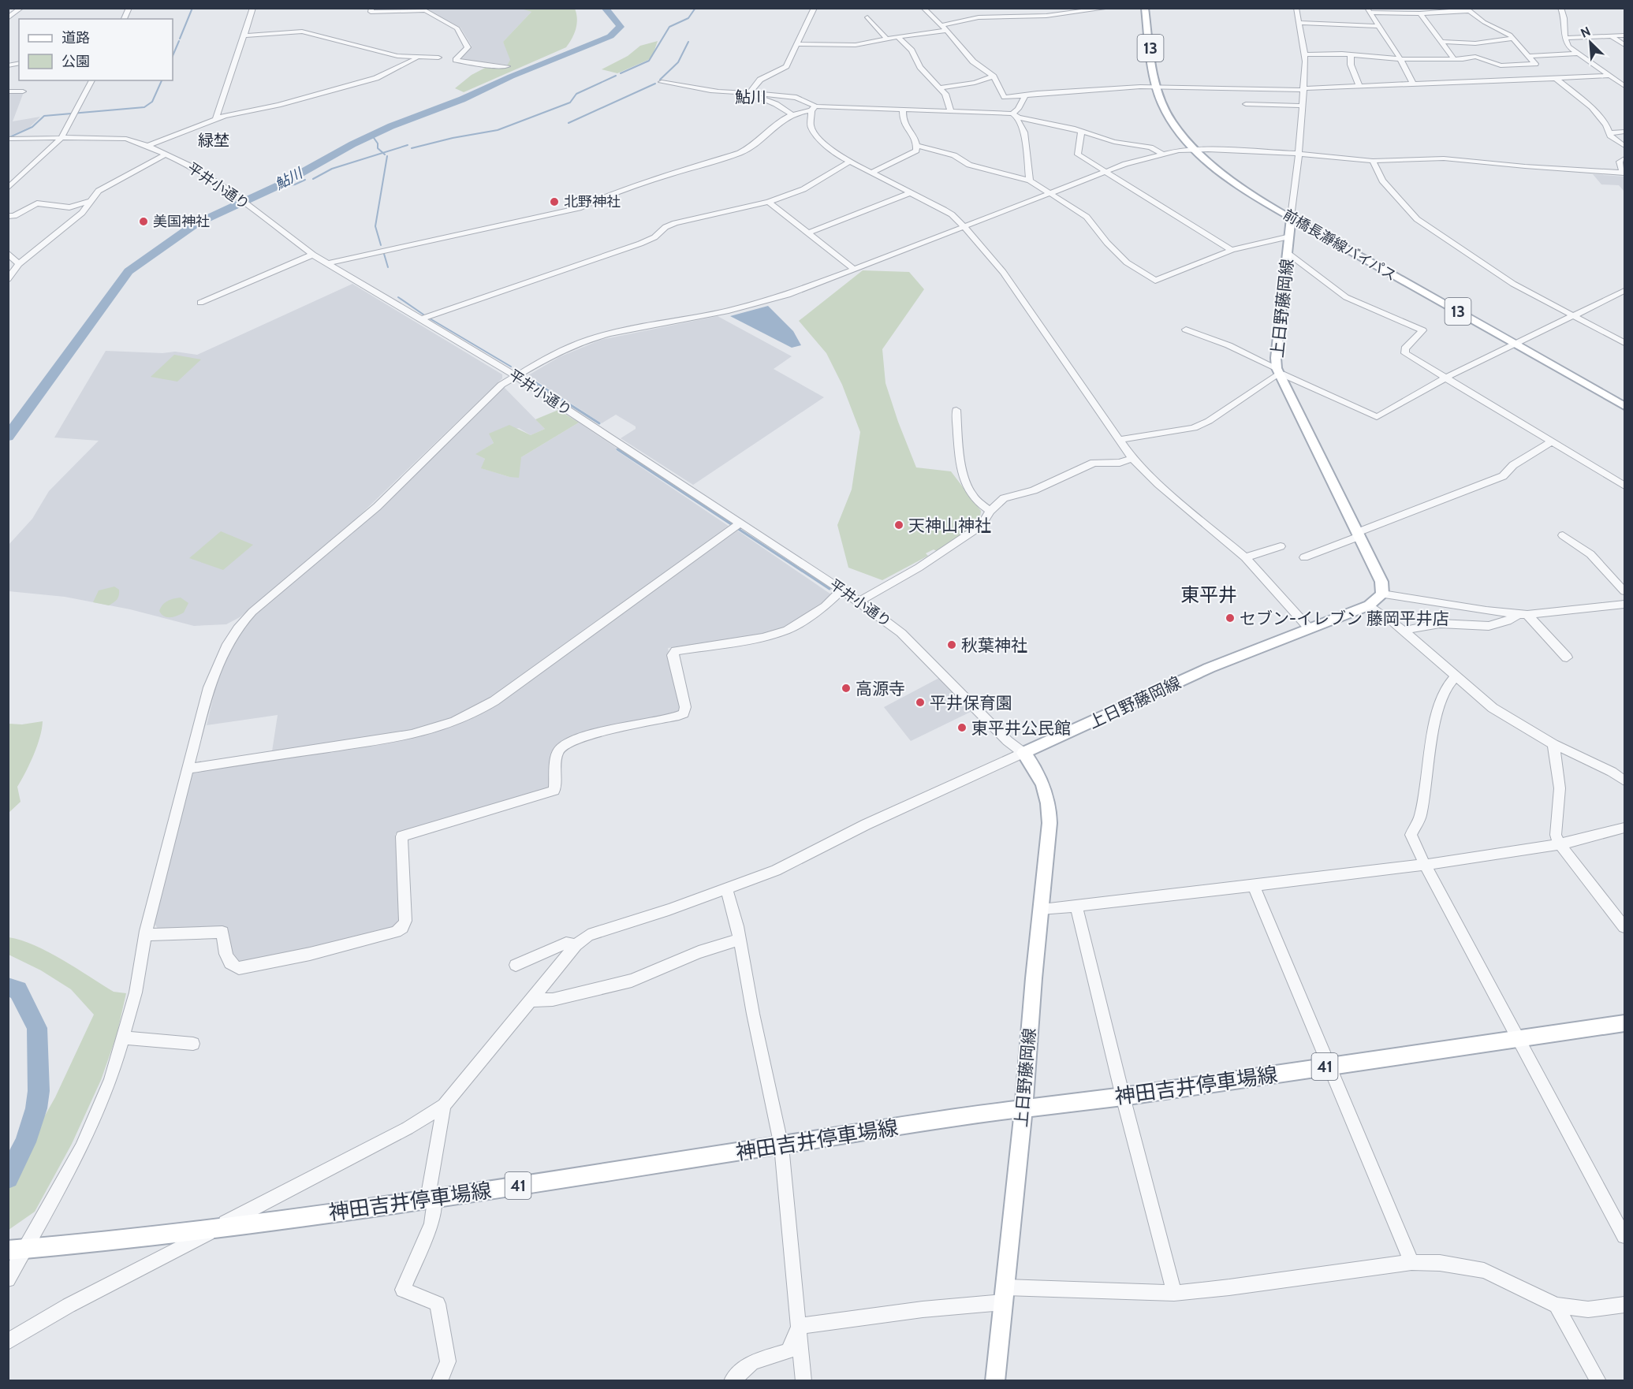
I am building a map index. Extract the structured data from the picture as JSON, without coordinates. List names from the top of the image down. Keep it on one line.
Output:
{"streets":{"main road":["13","前橋長瀞線バイパス","上日野藤岡線","41","神田吉井停車場線"],"street":["平井小通り"]},"crossings":[["平井小通り","上日野藤岡線"],["前橋長瀞線バイパス","上日野藤岡線"],["上日野藤岡線","神田吉井停車場線"]],"districts":["鮎川","緑埜","東平井"],"water":["鮎川"],"places":["北野神社","美国神社","天神山神社","セブン‐イレブン 藤岡平井店","秋葉神社","高源寺","平井保育園","東平井公民館"],"legend":["道路","公園"],"north":"top left"}
